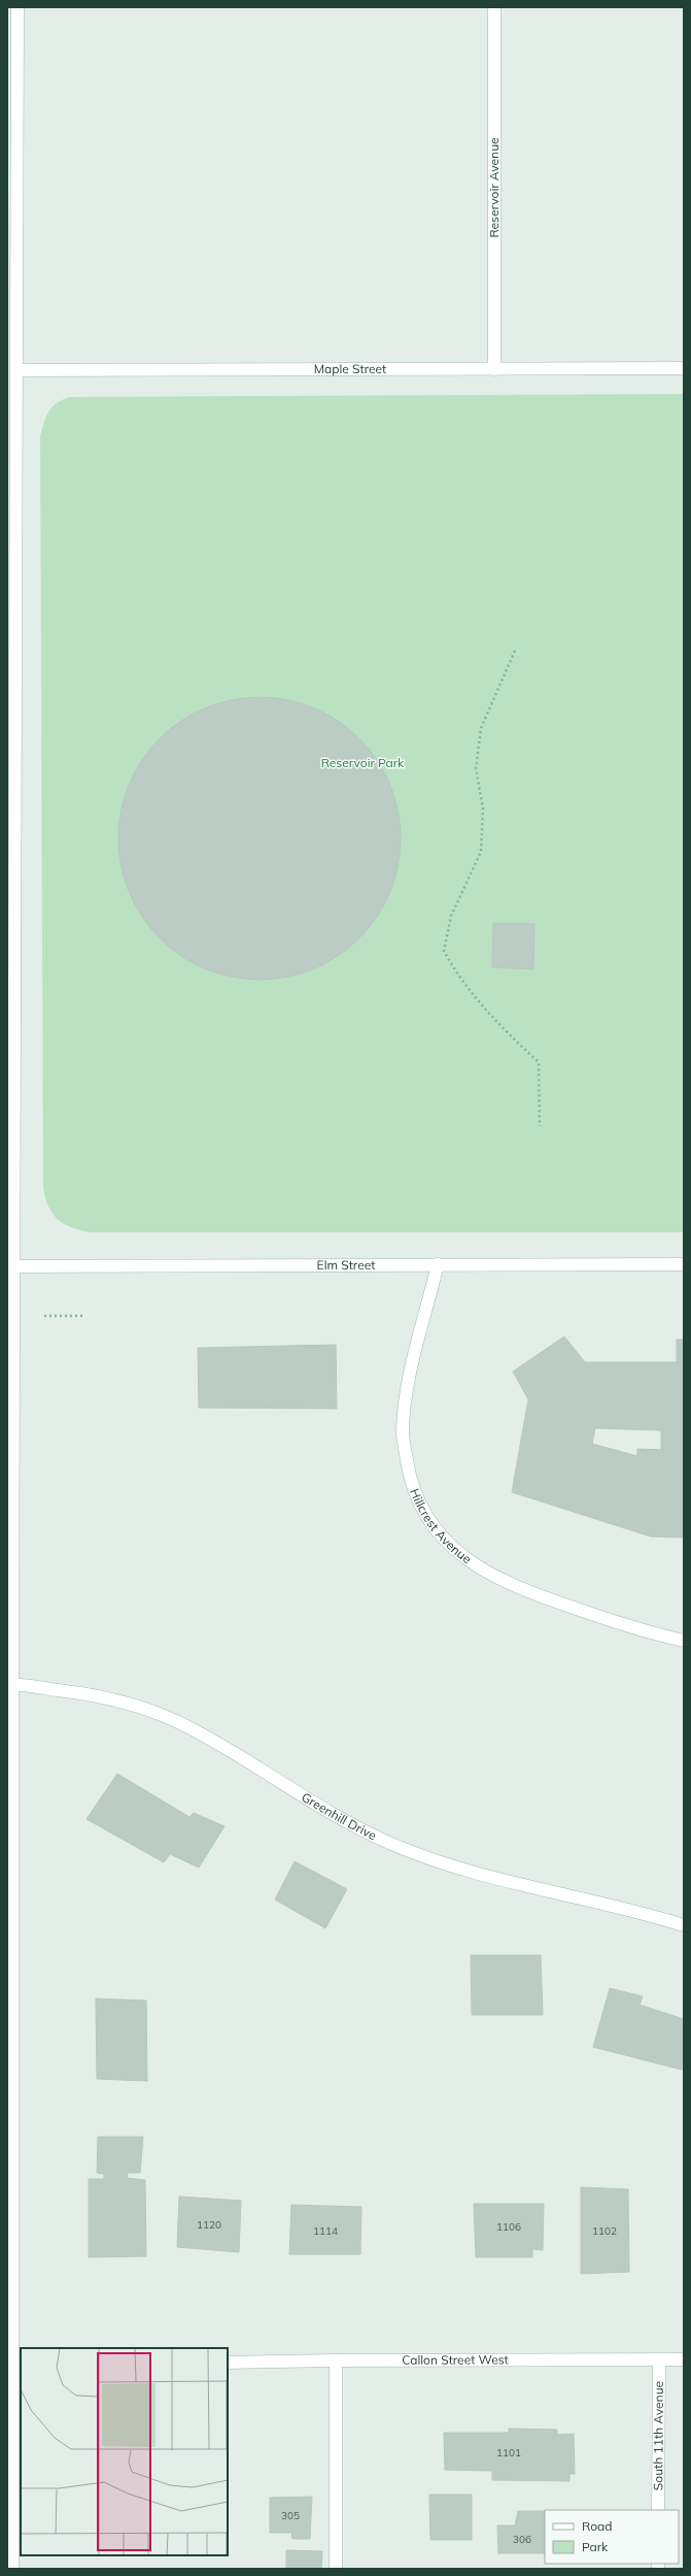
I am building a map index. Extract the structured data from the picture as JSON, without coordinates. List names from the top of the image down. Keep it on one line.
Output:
{"streets":{"street":["Reservoir Avenue","Maple Street","Elm Street","Hillcrest Avenue","Greenhill Drive","Callon Street West","South 11th Avenue"]},"crossings":[["Reservoir Avenue","Maple Street"],["Elm Street","Hillcrest Avenue"],["Callon Street West","South 11th Avenue"]],"parks":["Reservoir Park"],"house_numbers":["1120","1106","1114","1102","1101","305","306"],"legend":["Road","Park"]}
